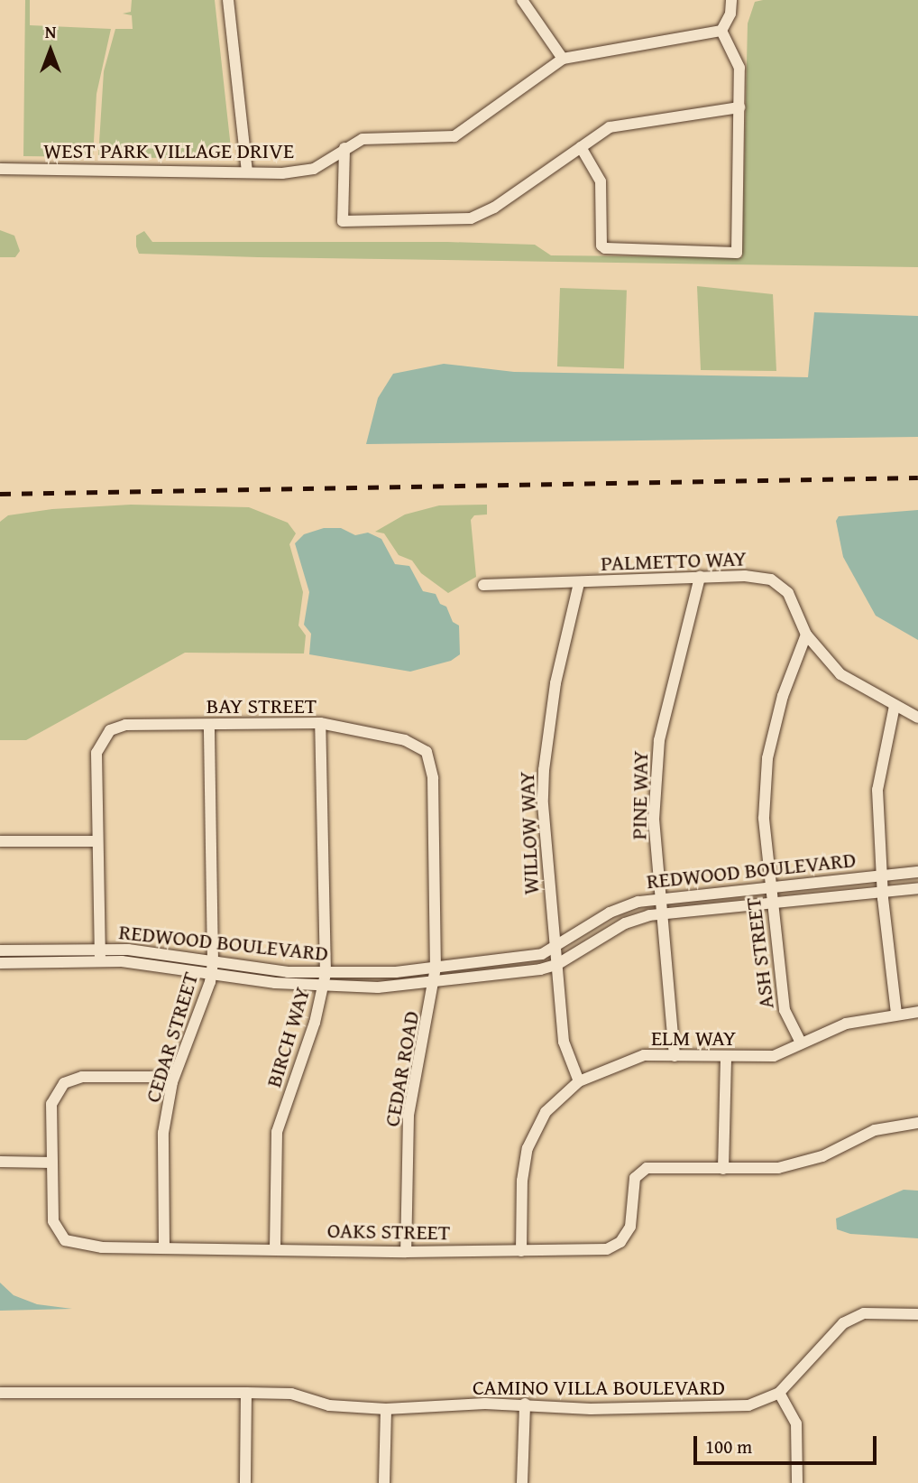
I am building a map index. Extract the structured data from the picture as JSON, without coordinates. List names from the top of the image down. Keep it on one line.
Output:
{"streets":{"street":["WEST PARK VILLAGE DRIVE","PALMETTO WAY","BAY STREET","PINE WAY","WILLOW WAY","REDWOOD BOULEVARD","ASH STREET","CEDAR STREET","BIRCH WAY","ELM WAY","CEDAR ROAD","OAKS STREET","CAMINO VILLA BOULEVARD"]},"crossings":[["PALMETTO WAY","PINE WAY"],["PALMETTO WAY","WILLOW WAY"],["PALMETTO WAY","ASH STREET"],["BAY STREET","REDWOOD BOULEVARD"],["BAY STREET","CEDAR STREET"],["BAY STREET","BIRCH WAY"],["BAY STREET","CEDAR ROAD"],["PINE WAY","REDWOOD BOULEVARD"],["PINE WAY","ELM WAY"],["WILLOW WAY","REDWOOD BOULEVARD"],["WILLOW WAY","ELM WAY"],["REDWOOD BOULEVARD","ASH STREET"],["REDWOOD BOULEVARD","CEDAR STREET"],["REDWOOD BOULEVARD","BIRCH WAY"],["REDWOOD BOULEVARD","CEDAR ROAD"],["ASH STREET","ELM WAY"],["CEDAR STREET","OAKS STREET"],["BIRCH WAY","OAKS STREET"],["ELM WAY","OAKS STREET"],["CEDAR ROAD","OAKS STREET"]],"scale_bar":"100 m","north":"top"}
